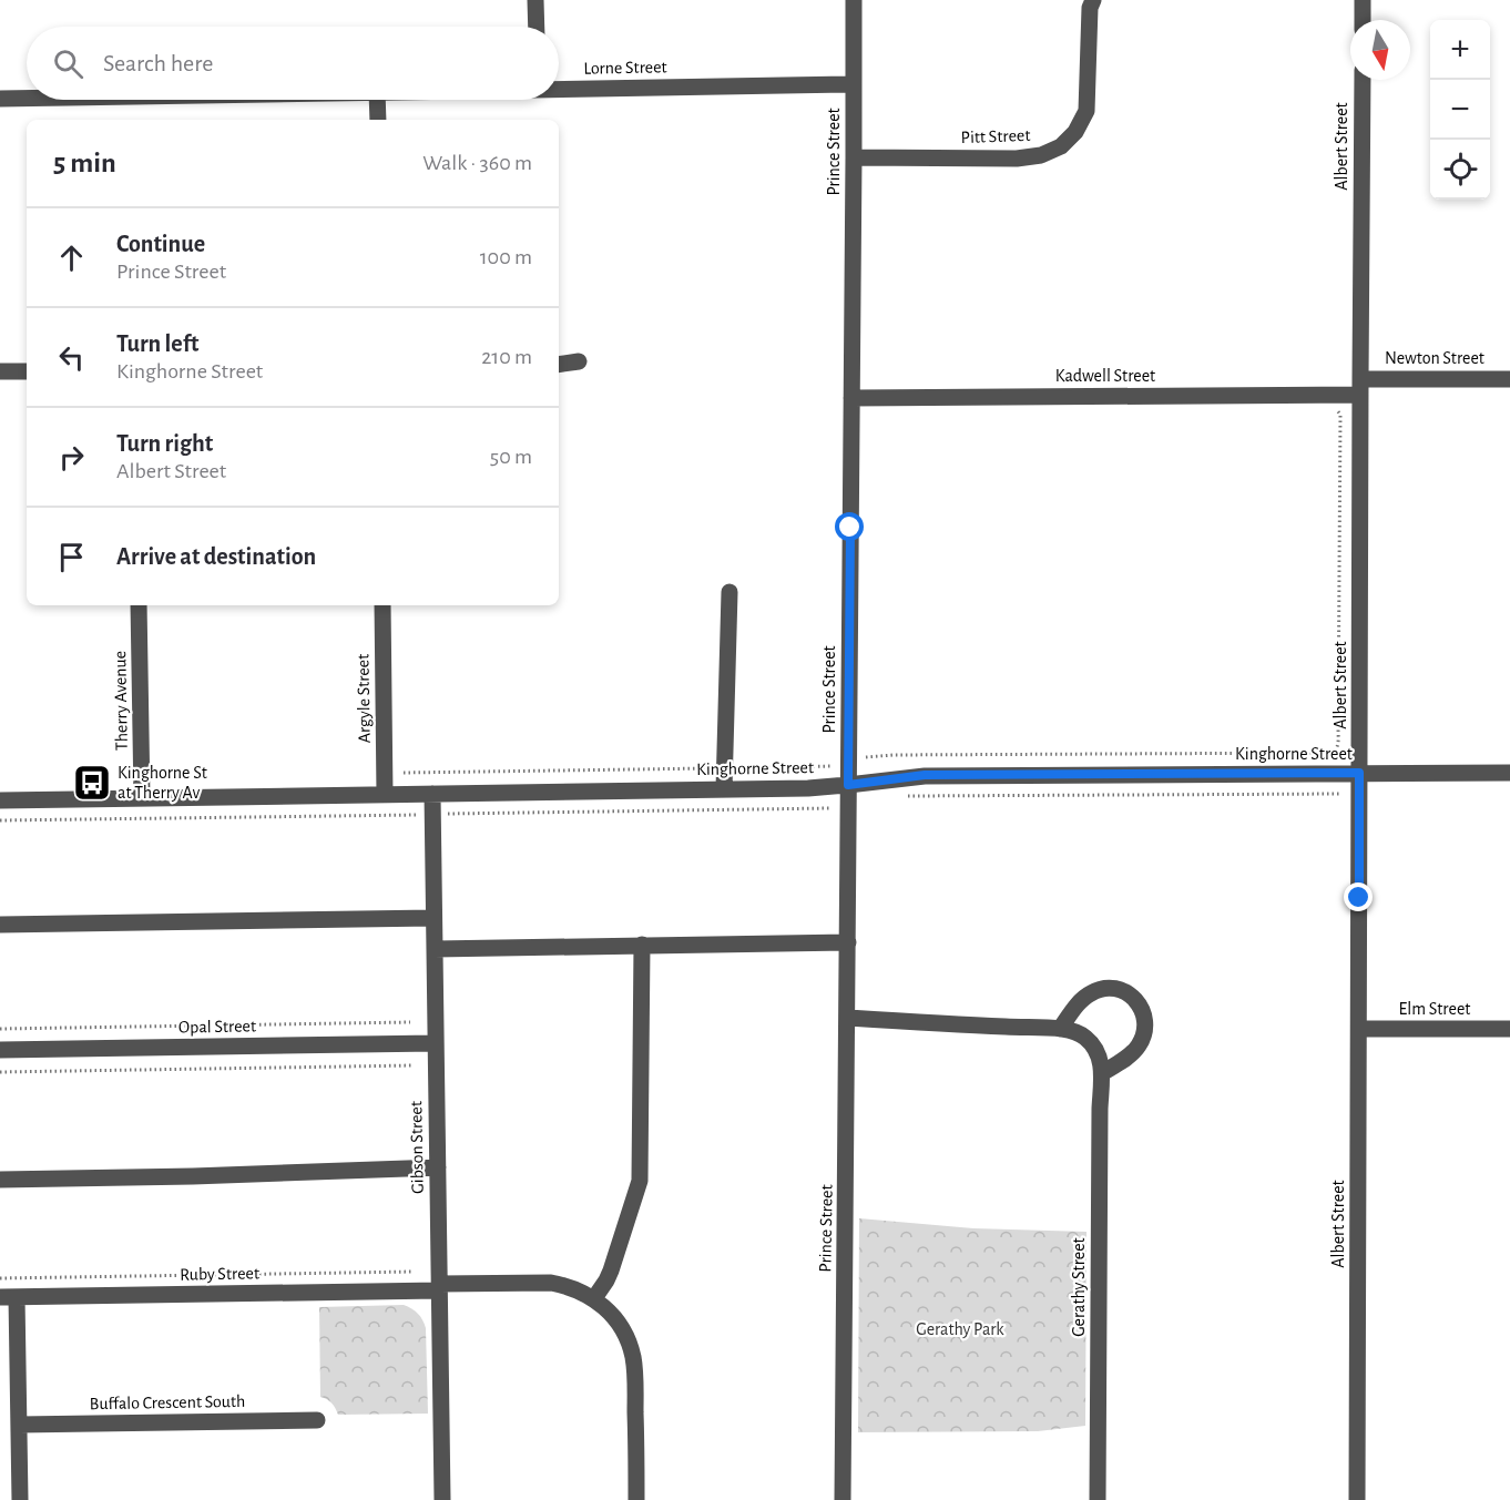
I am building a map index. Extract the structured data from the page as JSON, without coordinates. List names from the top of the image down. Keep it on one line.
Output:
{"streets":{"street":["Lorne Street","Pitt Street","Albert Street","Prince Street","Newton Street","Kadwell Street","Argyle Street","Therry Avenue","Kinghorne Street","Elm Street","Opal Street","Gibson Street","Ruby Street","Gerathy Street","Buffalo Crescent South"]},"crossings":[["Lorne Street","Prince Street"],["Pitt Street","Prince Street"],["Albert Street","Newton Street"],["Albert Street","Kadwell Street"],["Albert Street","Kinghorne Street"],["Albert Street","Elm Street"],["Prince Street","Kadwell Street"],["Prince Street","Kinghorne Street"],["Prince Street","Gerathy Street"],["Newton Street","Kadwell Street"],["Argyle Street","Kinghorne Street"],["Therry Avenue","Kinghorne Street"],["Kinghorne Street","Gibson Street"],["Opal Street","Gibson Street"],["Gibson Street","Ruby Street"]],"parks":["Gerathy Park"],"places":{"bus stop":["Kinghorne St at Therry Av"]},"north":"bottom","page":{"map_buttons":["+","−"],"search":"Search here","heading":["5 min","Walk · 360 m"],"list":[["Continue","Prince Street","100 m"],["Turn left","Kinghorne Street","210 m"],["Turn right","Albert Street","50 m"],"Arrive at destination"]}}
